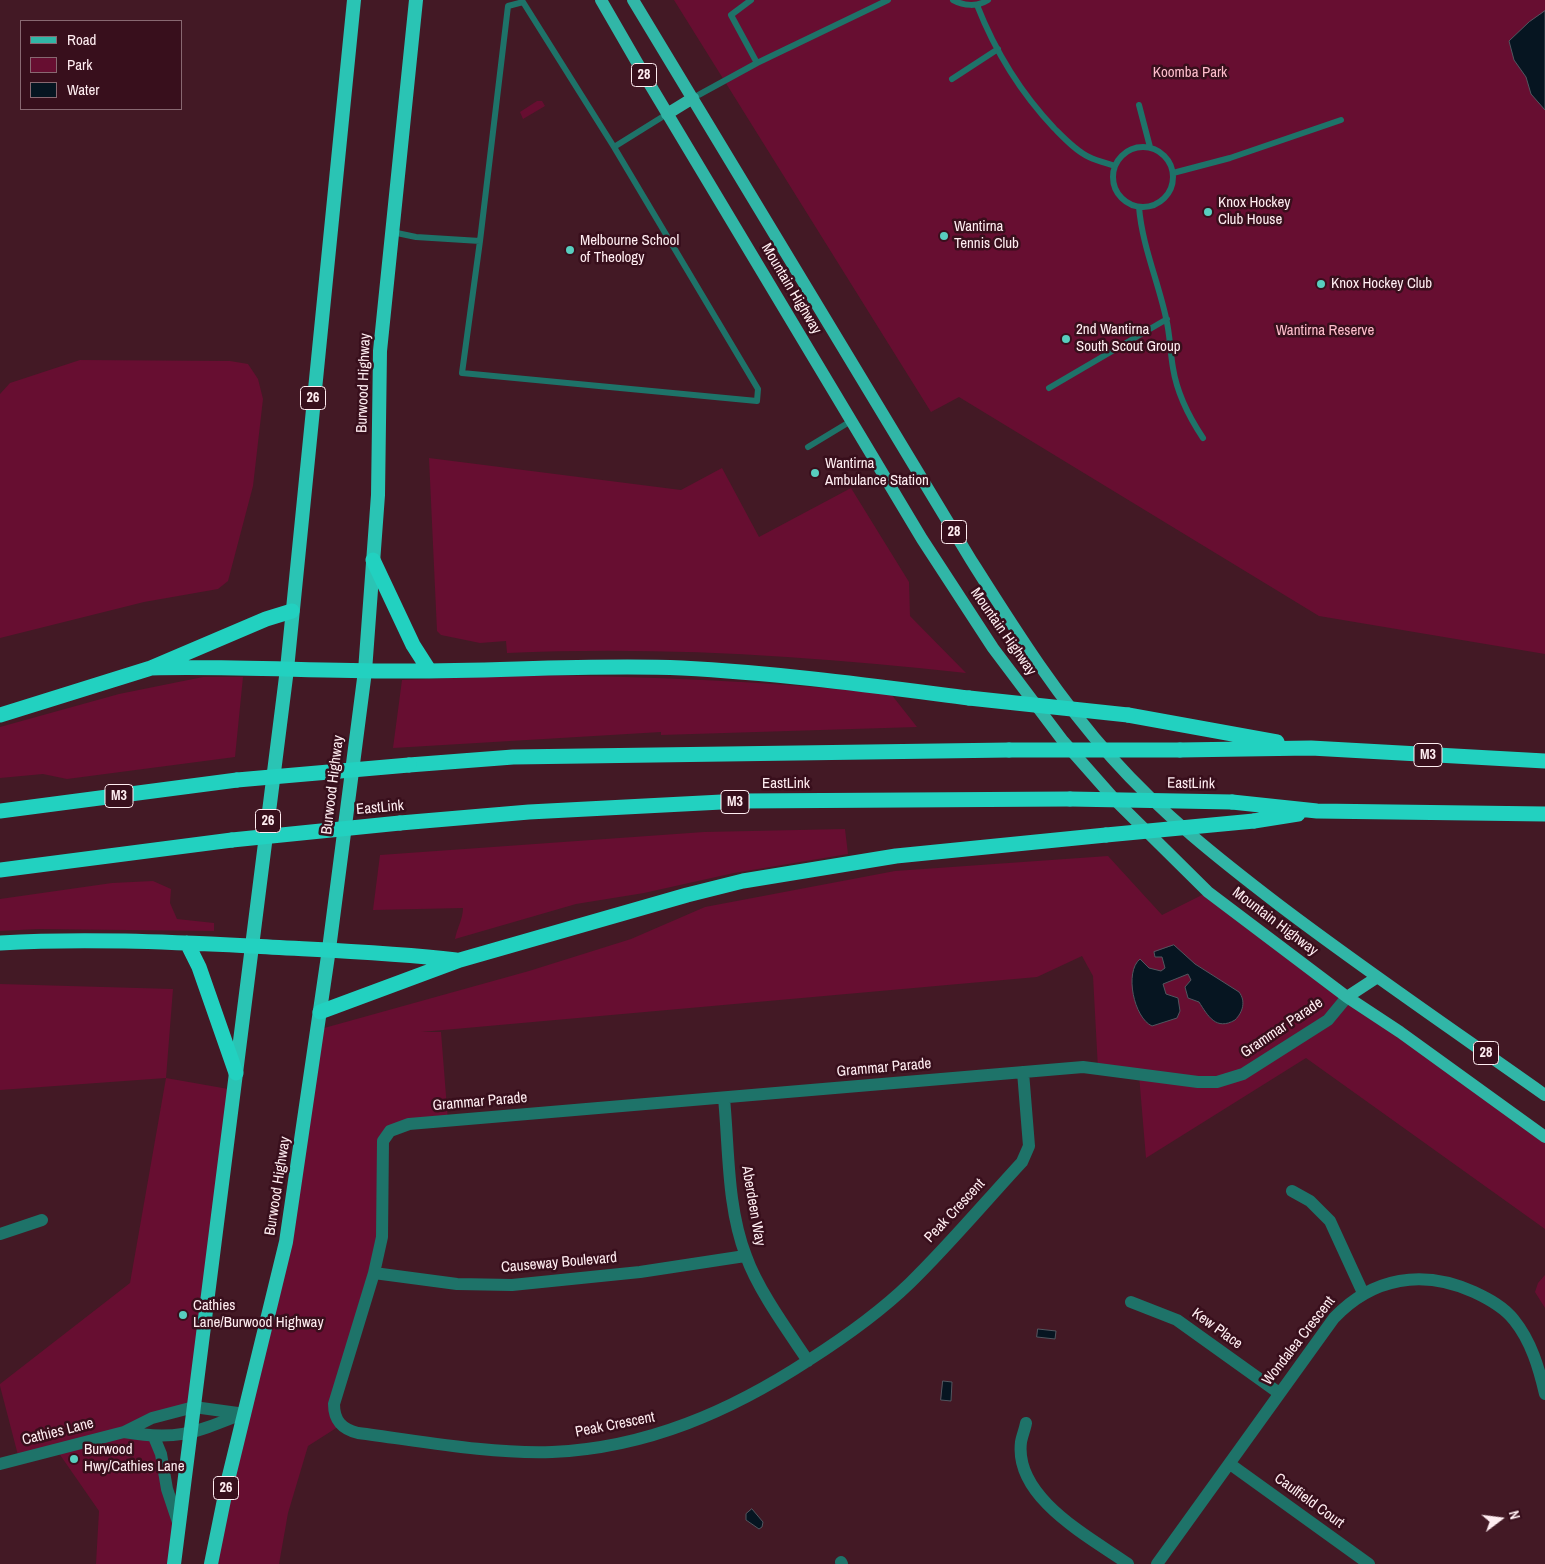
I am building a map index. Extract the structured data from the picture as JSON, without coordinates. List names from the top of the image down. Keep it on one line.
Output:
{"streets":{"highway":["Burwood Highway","26","M3","EastLink"],"main road":["28","Mountain Highway"],"street":["Grammar Parade","Aberdeen Way","Peak Crescent","Causeway Boulevard","Kew Place","Wondalea Crescent","Cathies Lane","Caulfield Court"]},"crossings":[["Mountain Highway","Grammar Parade"],["Burwood Highway","Cathies Lane"],["26","Cathies Lane"],["Grammar Parade","Aberdeen Way"],["Grammar Parade","Peak Crescent"],["Aberdeen Way","Peak Crescent"],["Aberdeen Way","Causeway Boulevard"],["Peak Crescent","Causeway Boulevard"],["Kew Place","Wondalea Crescent"],["Wondalea Crescent","Caulfield Court"]],"parks":["Koomba Park","Wantirna Reserve"],"places":["Knox Hockey Club House","Wantirna Tennis Club","Melbourne School of Theology","Knox Hockey Club","2nd Wantirna South Scout Group","Wantirna Ambulance Station","Cathies Lane/Burwood Highway","Burwood Hwy/Cathies Lane"],"legend":["Road","Park","Water"],"north":"right"}
